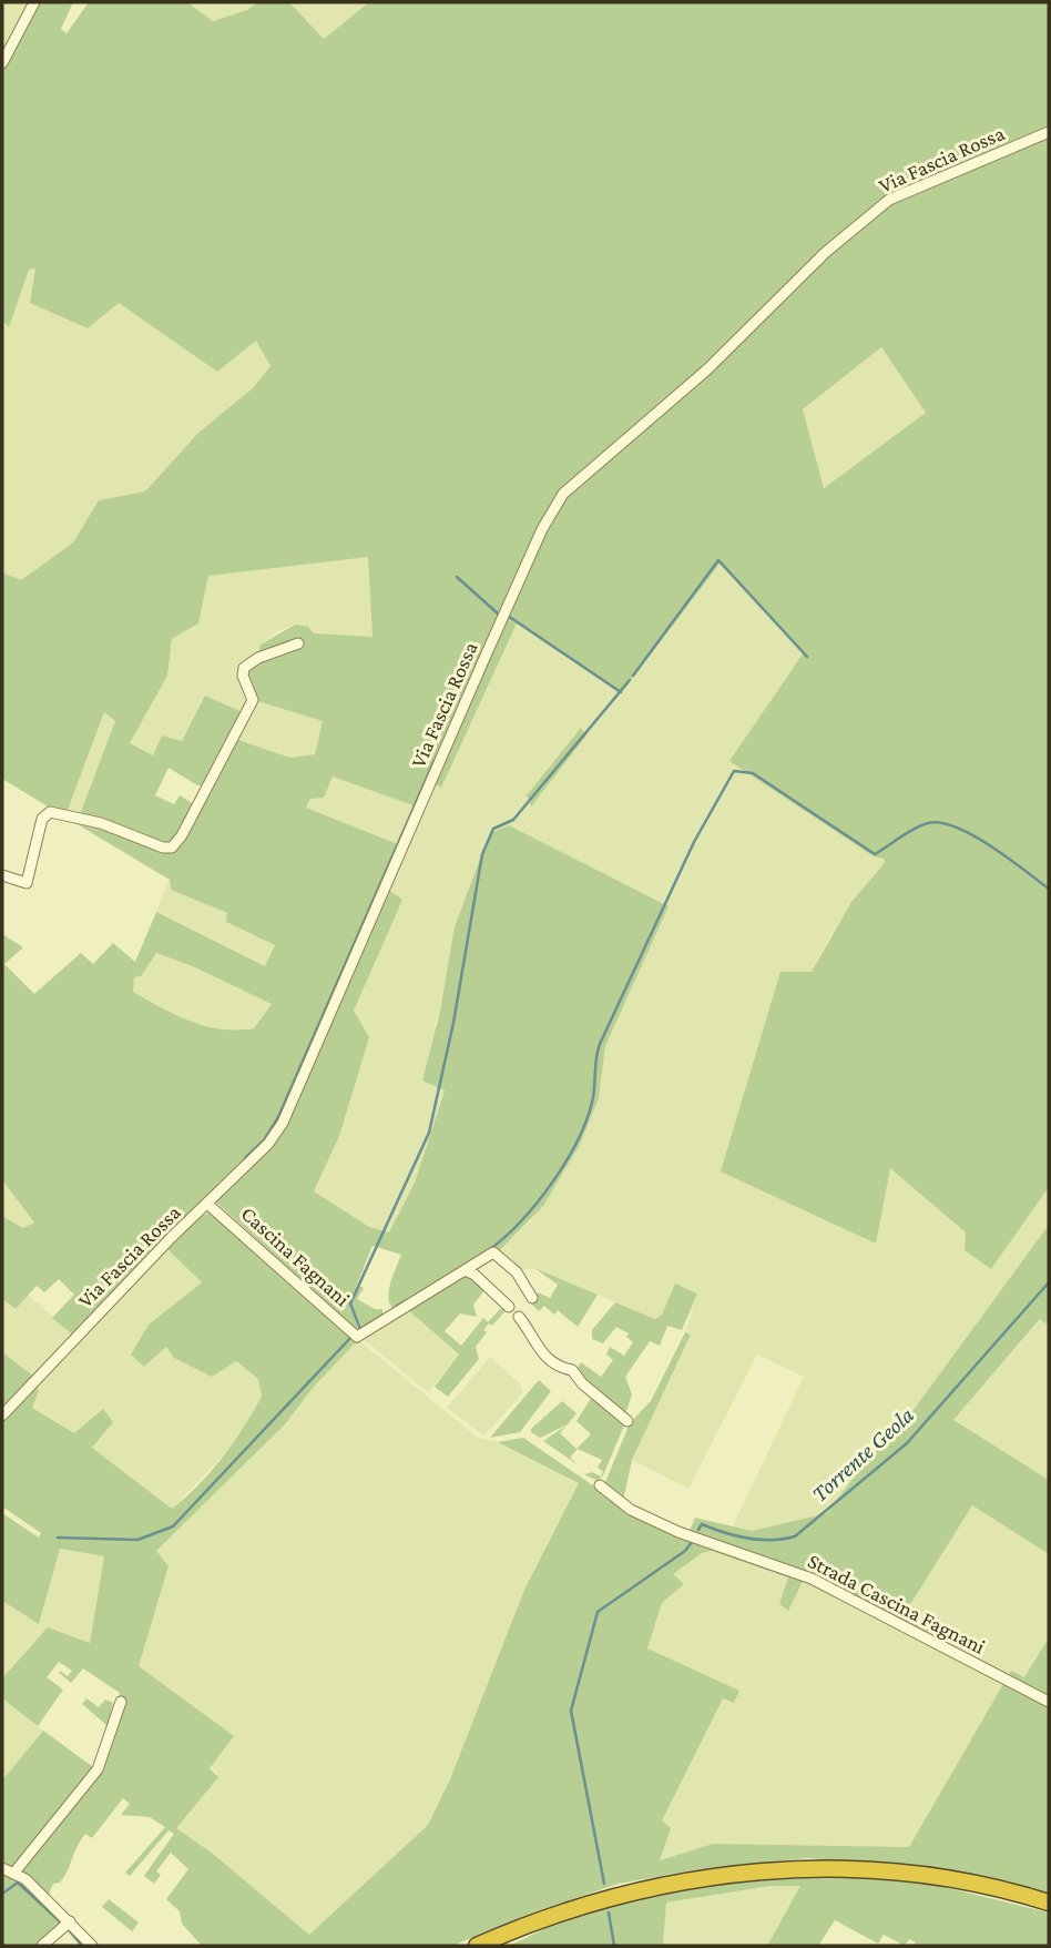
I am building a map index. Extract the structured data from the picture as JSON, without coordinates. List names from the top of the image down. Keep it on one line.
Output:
{"streets":{"street":["Via Fascia Rossa","Cascina Fagnani","Strada Cascina Fagnani"]},"crossings":[["Via Fascia Rossa","Cascina Fagnani"]],"water":["Torrente Geola"]}
